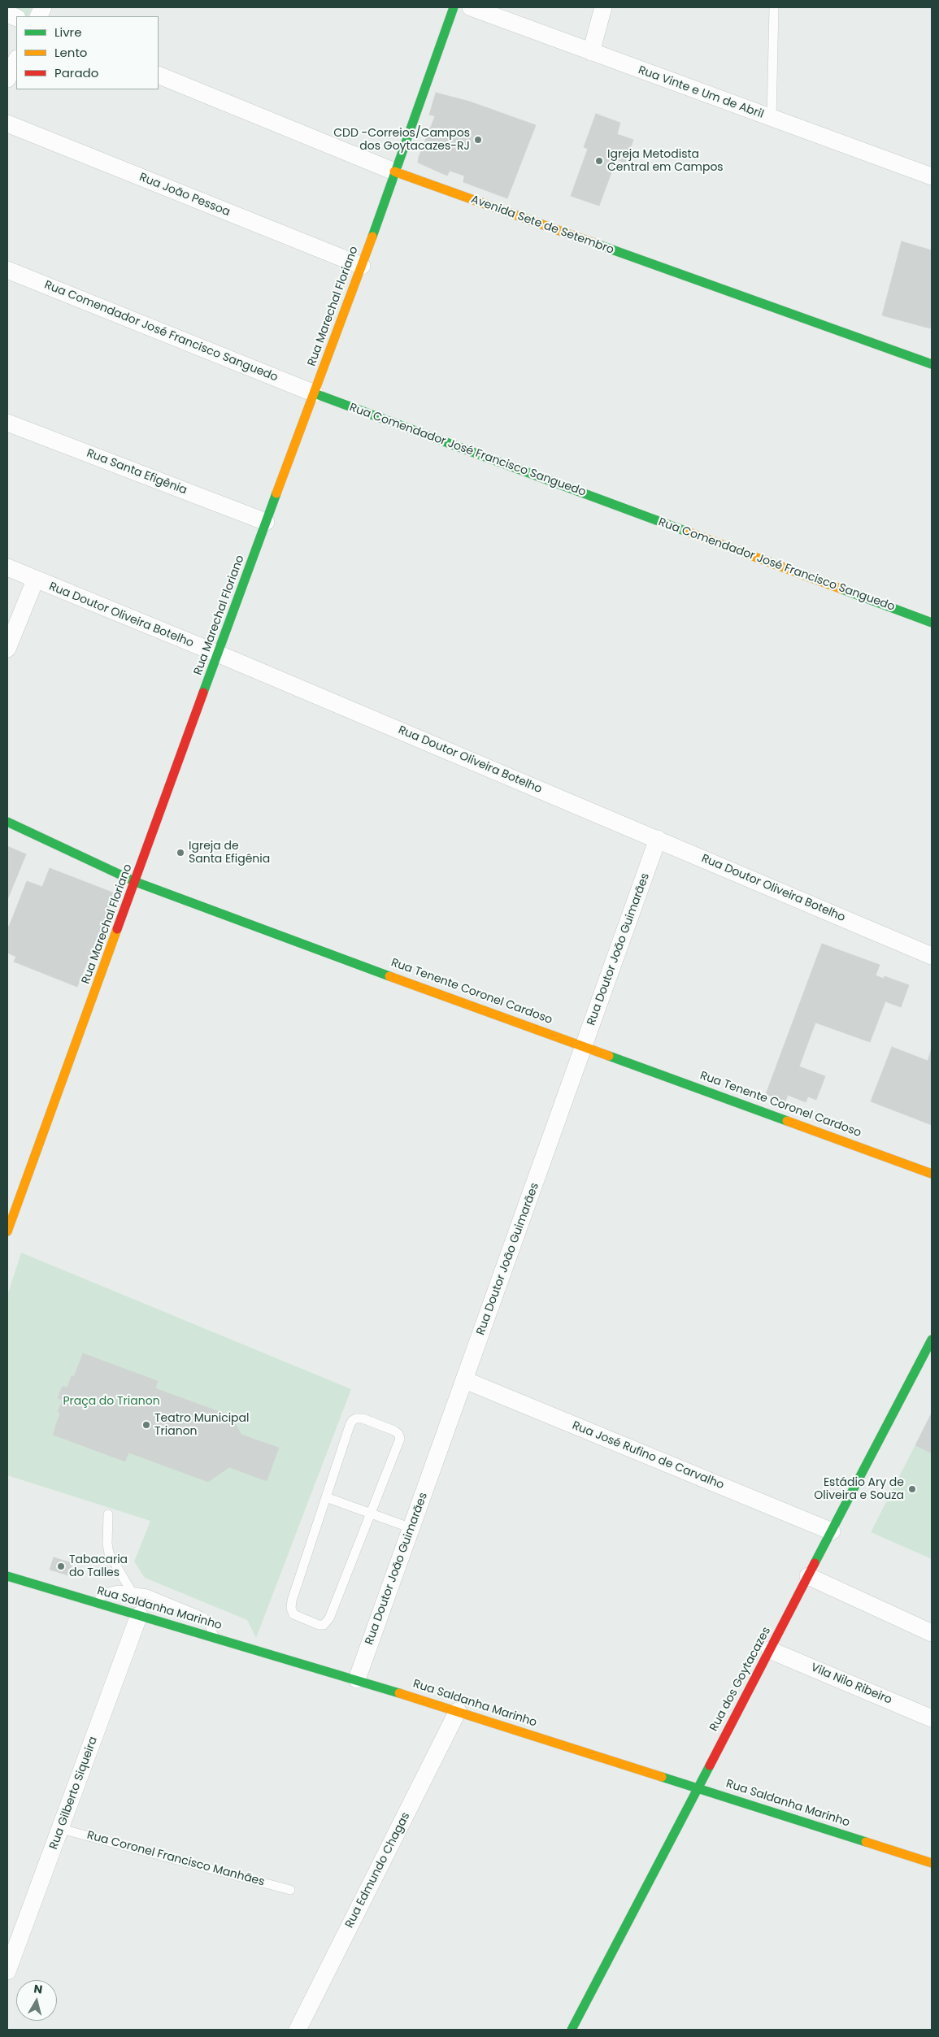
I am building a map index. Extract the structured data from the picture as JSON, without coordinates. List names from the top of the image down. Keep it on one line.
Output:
{"streets":{"main road":["Avenida Sete de Setembro","Rua Marechal Floriano","Rua Comendador José Francisco Sanguedo","Rua Tenente Coronel Cardoso","Rua Saldanha Marinho","Rua dos Goytacazes"],"street":["Rua Vinte e Um de Abril","Rua João Pessoa","Rua Santa Efigênia","Rua Doutor Oliveira Botelho","Rua Doutor João Guimarães","Rua José Rufino de Carvalho","Vila Nilo Ribeiro","Rua Gilberto Siqueira","Rua Edmundo Chagas"],"lane":["Rua Coronel Francisco Manhães"]},"crossings":[["Rua João Pessoa","Rua Marechal Floriano"],["Avenida Sete de Setembro","Rua Marechal Floriano"],["Rua Marechal Floriano","Rua Comendador José Francisco Sanguedo"],["Rua Marechal Floriano","Rua Santa Efigênia"],["Rua Marechal Floriano","Rua Doutor Oliveira Botelho"],["Rua Marechal Floriano","Rua Tenente Coronel Cardoso"],["Rua Doutor Oliveira Botelho","Rua Doutor João Guimarães"],["Rua Doutor João Guimarães","Rua Tenente Coronel Cardoso"],["Rua Doutor João Guimarães","Rua José Rufino de Carvalho"],["Rua Doutor João Guimarães","Rua Saldanha Marinho"],["Rua José Rufino de Carvalho","Rua dos Goytacazes"],["Rua Saldanha Marinho","Rua dos Goytacazes"],["Rua Saldanha Marinho","Rua Gilberto Siqueira"],["Rua Saldanha Marinho","Rua Edmundo Chagas"],["Rua dos Goytacazes","Vila Nilo Ribeiro"],["Rua Gilberto Siqueira","Rua Coronel Francisco Manhães"]],"parks":["Praça do Trianon"],"places":["CDD -Correios/Campos dos Goytacazes-RJ","Igreja Metodista Central em Campos","Igreja de Santa Efigênia","Teatro Municipal Trianon","Estádio Ary de Oliveira e Souza","Tabacaria do Talles"],"legend":["Livre","Lento","Parado"],"north":"top"}
